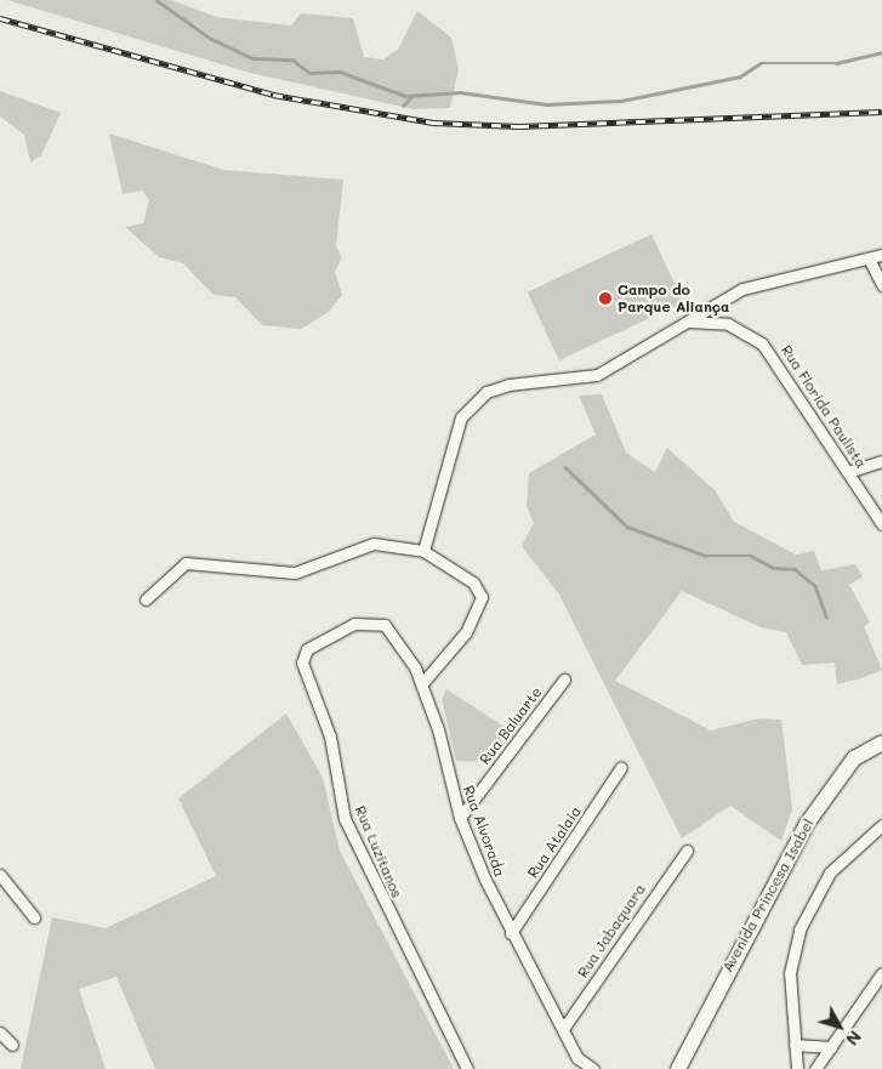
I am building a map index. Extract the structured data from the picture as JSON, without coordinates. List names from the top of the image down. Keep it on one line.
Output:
{"streets":{"main road":["Avenida Princesa Isabel"],"street":["Rua Florida Paulista","Rua Baluarte","Rua Alvorada","Rua Atalaia","Rua Luzitanos","Rua Jabaquara"]},"crossings":[["Rua Baluarte","Rua Alvorada"],["Rua Alvorada","Rua Atalaia"],["Rua Alvorada","Rua Luzitanos"],["Rua Alvorada","Rua Jabaquara"]],"places":["Campo do Parque Aliança"],"north":"bottom right"}
